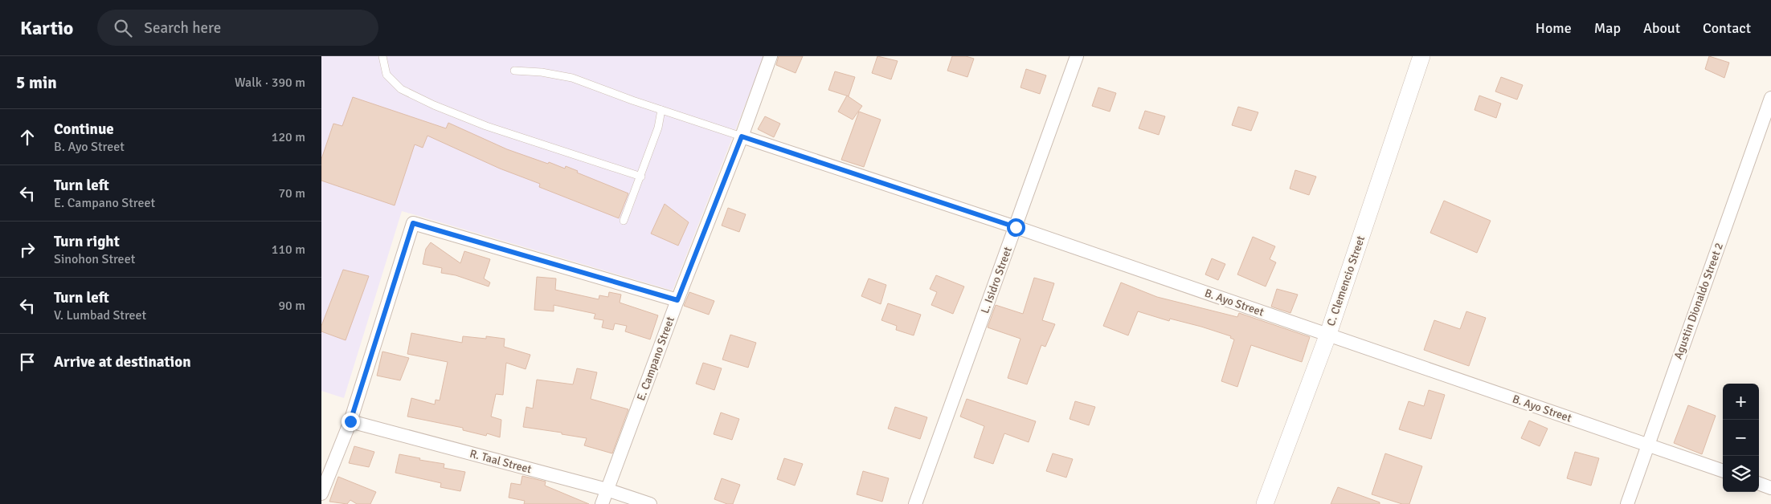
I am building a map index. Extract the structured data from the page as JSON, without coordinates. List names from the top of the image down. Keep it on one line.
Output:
{"streets":{"street":["L. Isidro Street","C. Clemencio Street","Agustin Dionaldo Street 2","B. Ayo Street","E. Campano Street","R. Taal Street"]},"crossings":[["L. Isidro Street","B. Ayo Street"],["C. Clemencio Street","B. Ayo Street"],["Agustin Dionaldo Street 2","B. Ayo Street"],["B. Ayo Street","E. Campano Street"],["E. Campano Street","R. Taal Street"]],"page":{"header":"Kartio","search":"Search here","nav":["Home","Map","About","Contact"],"heading":["5 min","Walk · 390 m"],"list":[["Continue","B. Ayo Street","120 m"],["Turn left","E. Campano Street","70 m"],["Turn right","Sinohon Street","110 m"],["Turn left","V. Lumbad Street","90 m"],"Arrive at destination"],"map_buttons":["+","−"]}}
